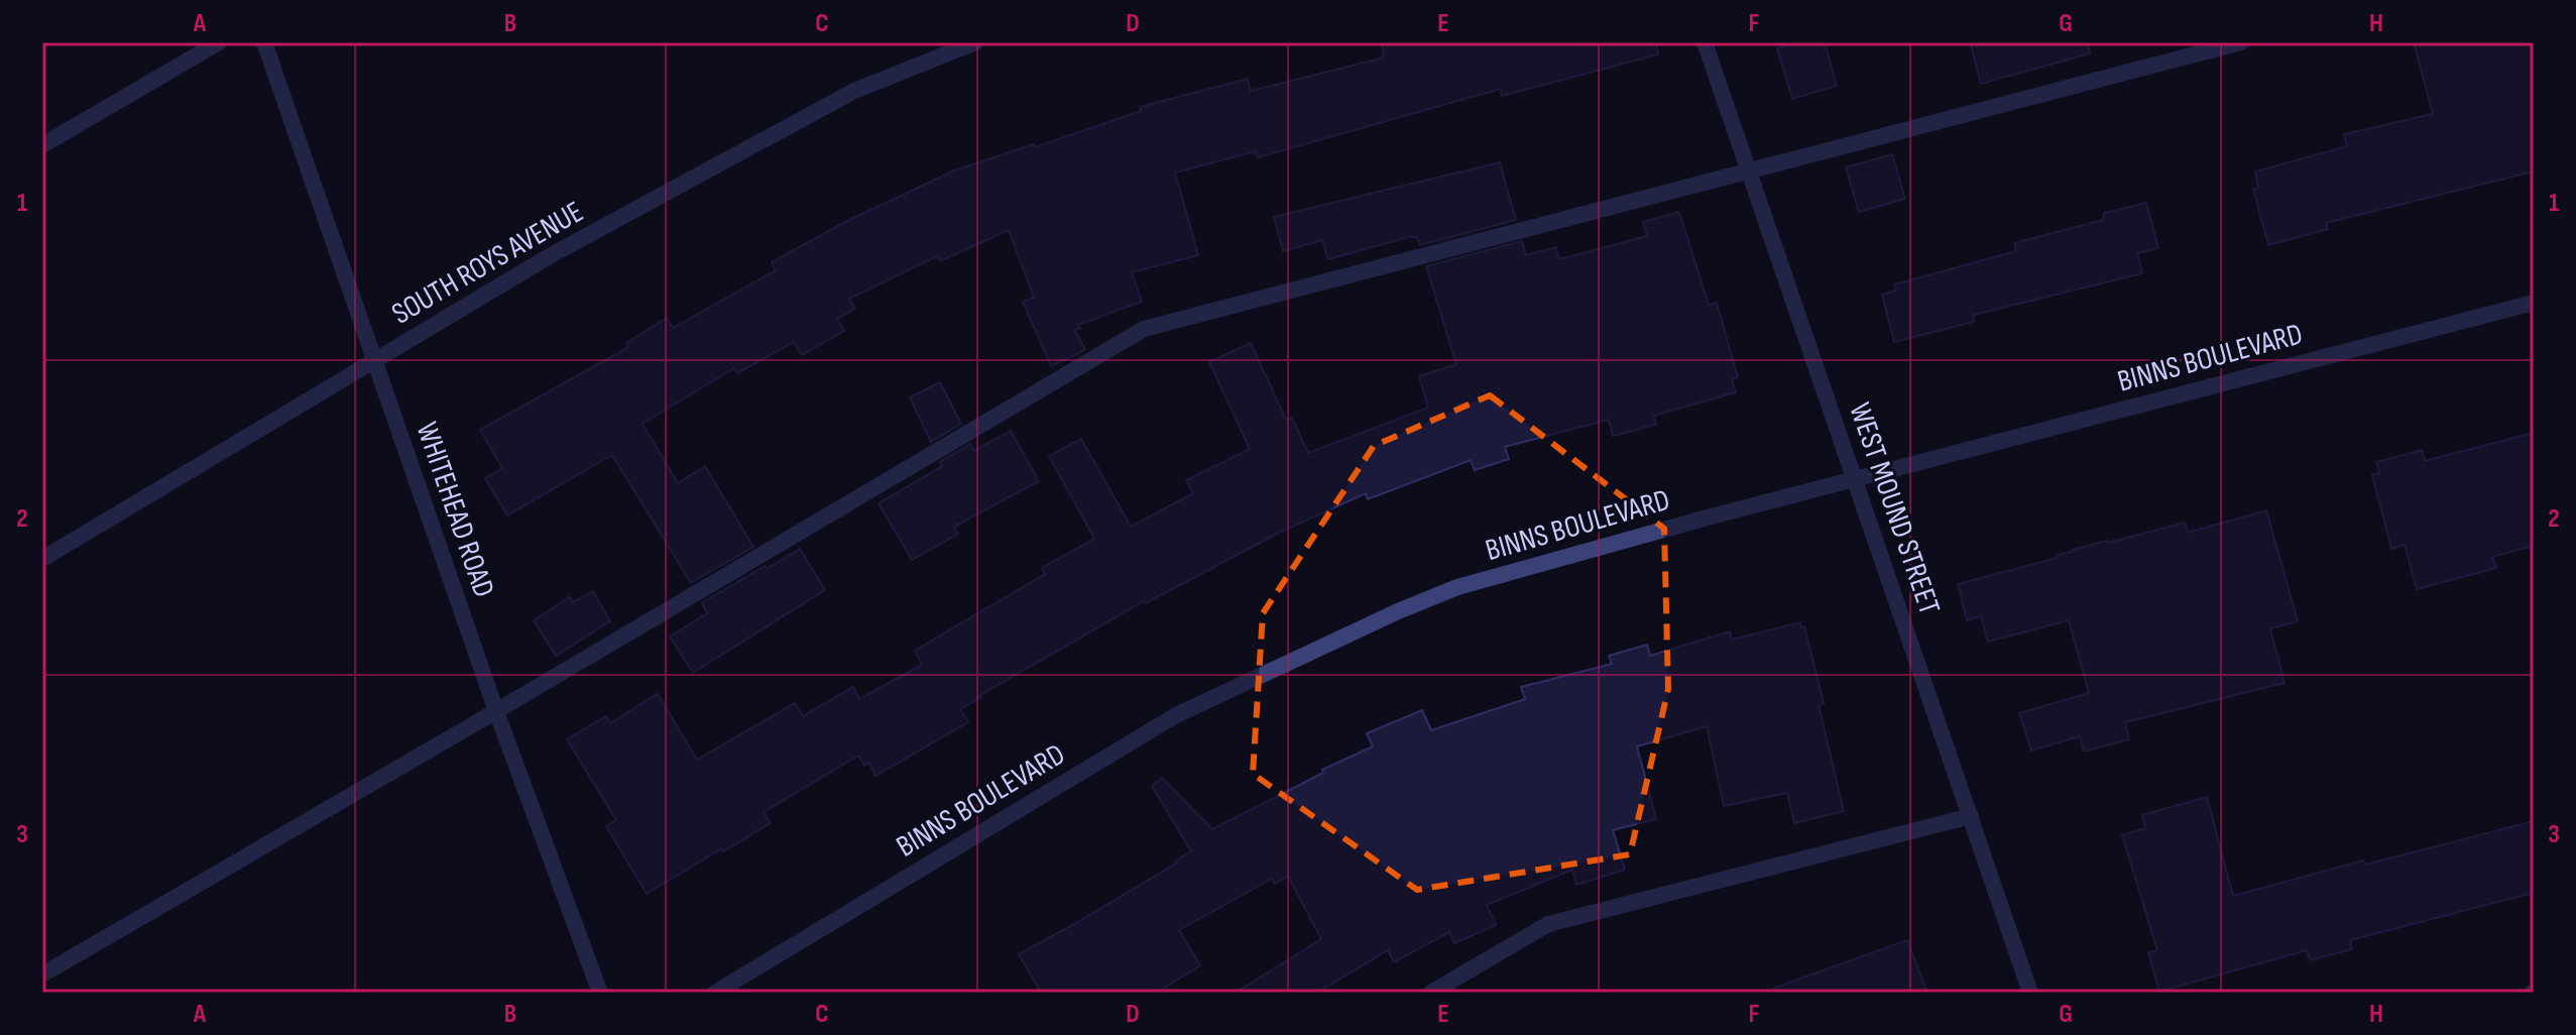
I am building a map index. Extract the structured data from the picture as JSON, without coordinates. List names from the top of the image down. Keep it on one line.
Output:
{"streets":{"street":["SOUTH ROYS AVENUE","BINNS BOULEVARD","WEST MOUND STREET","WHITEHEAD ROAD"]},"crossings":[["SOUTH ROYS AVENUE","WHITEHEAD ROAD"],["BINNS BOULEVARD","WEST MOUND STREET"]],"grid":{"columns":["A","B","C","D","E","F","G","H"],"rows":["1","2","3"]}}
